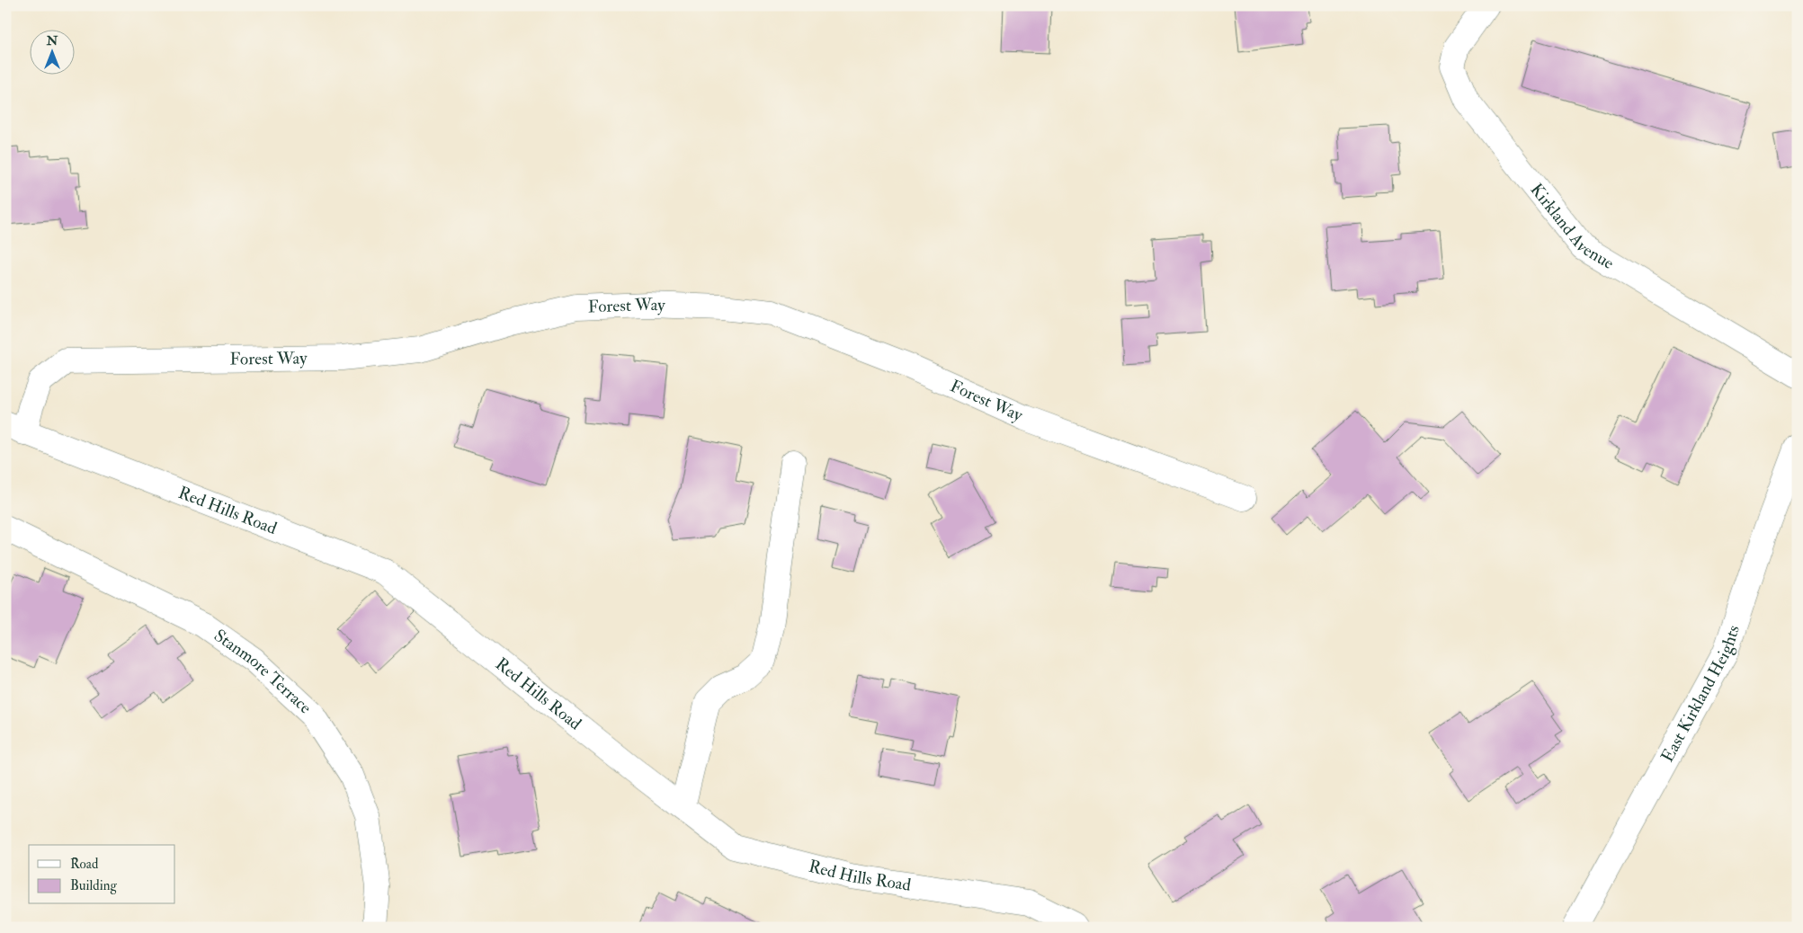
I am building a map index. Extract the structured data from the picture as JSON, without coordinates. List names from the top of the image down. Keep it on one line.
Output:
{"streets":{"street":["Kirkland Avenue","Forest Way","Red Hills Road","Stanmore Terrace","East Kirkland Heights"]},"crossings":[["Forest Way","Red Hills Road"]],"legend":["Road","Building"],"north":"top"}
